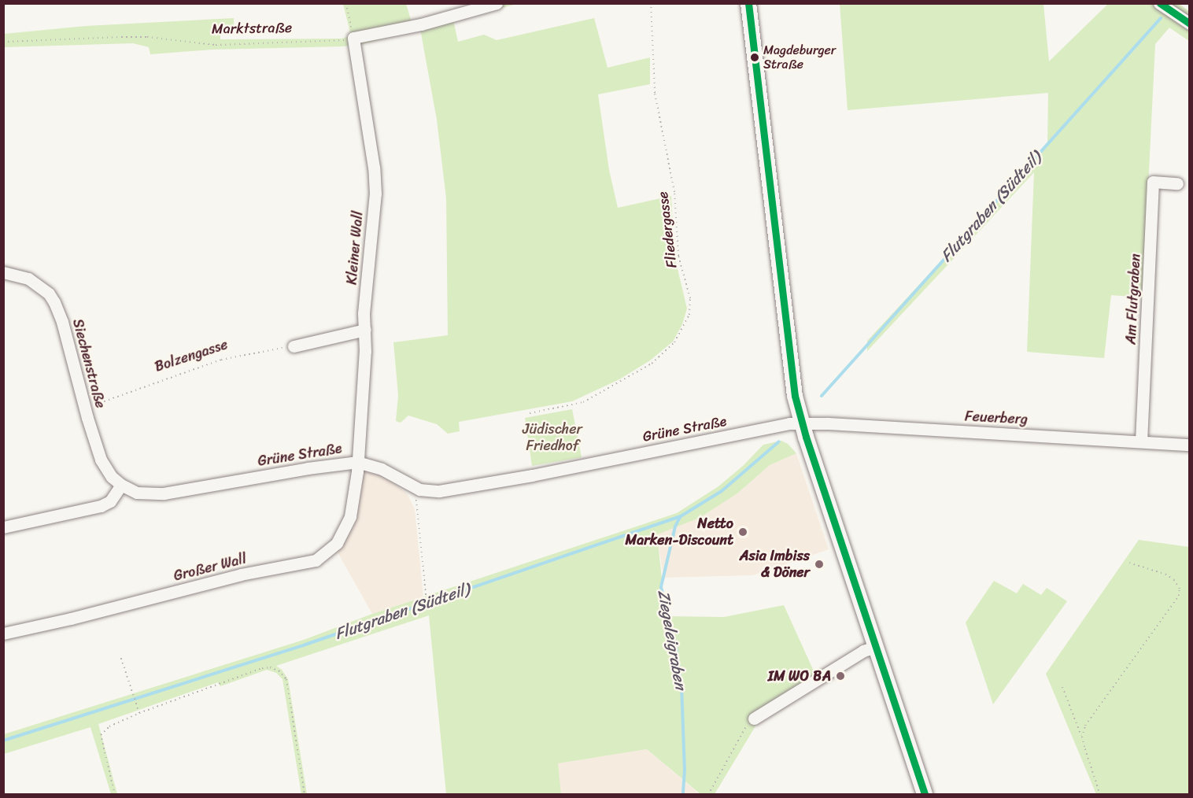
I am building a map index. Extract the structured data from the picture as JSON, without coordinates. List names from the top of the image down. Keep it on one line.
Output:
{"streets":{"street":["Kleiner Wall","Am Flutgraben","Siechenstraße","Feuerberg","Grüne Straße","Großer Wall"],"path":["Marktstraße","Fliedergasse","Bolzengasse"]},"crossings":[["Marktstraße","Kleiner Wall"],["Kleiner Wall","Grüne Straße"],["Kleiner Wall","Großer Wall"],["Am Flutgraben","Feuerberg"],["Bolzengasse","Siechenstraße"],["Siechenstraße","Grüne Straße"],["Feuerberg","Grüne Straße"],["Grüne Straße","Großer Wall"]],"water":["Flutgraben (Südteil)","Ziegeleigraben"],"parks":["Jüdischer Friedhof"],"places":["Magdeburger Straße","Netto Marken-Discount","Asia Imbiss & Döner","IM WO BA"]}
